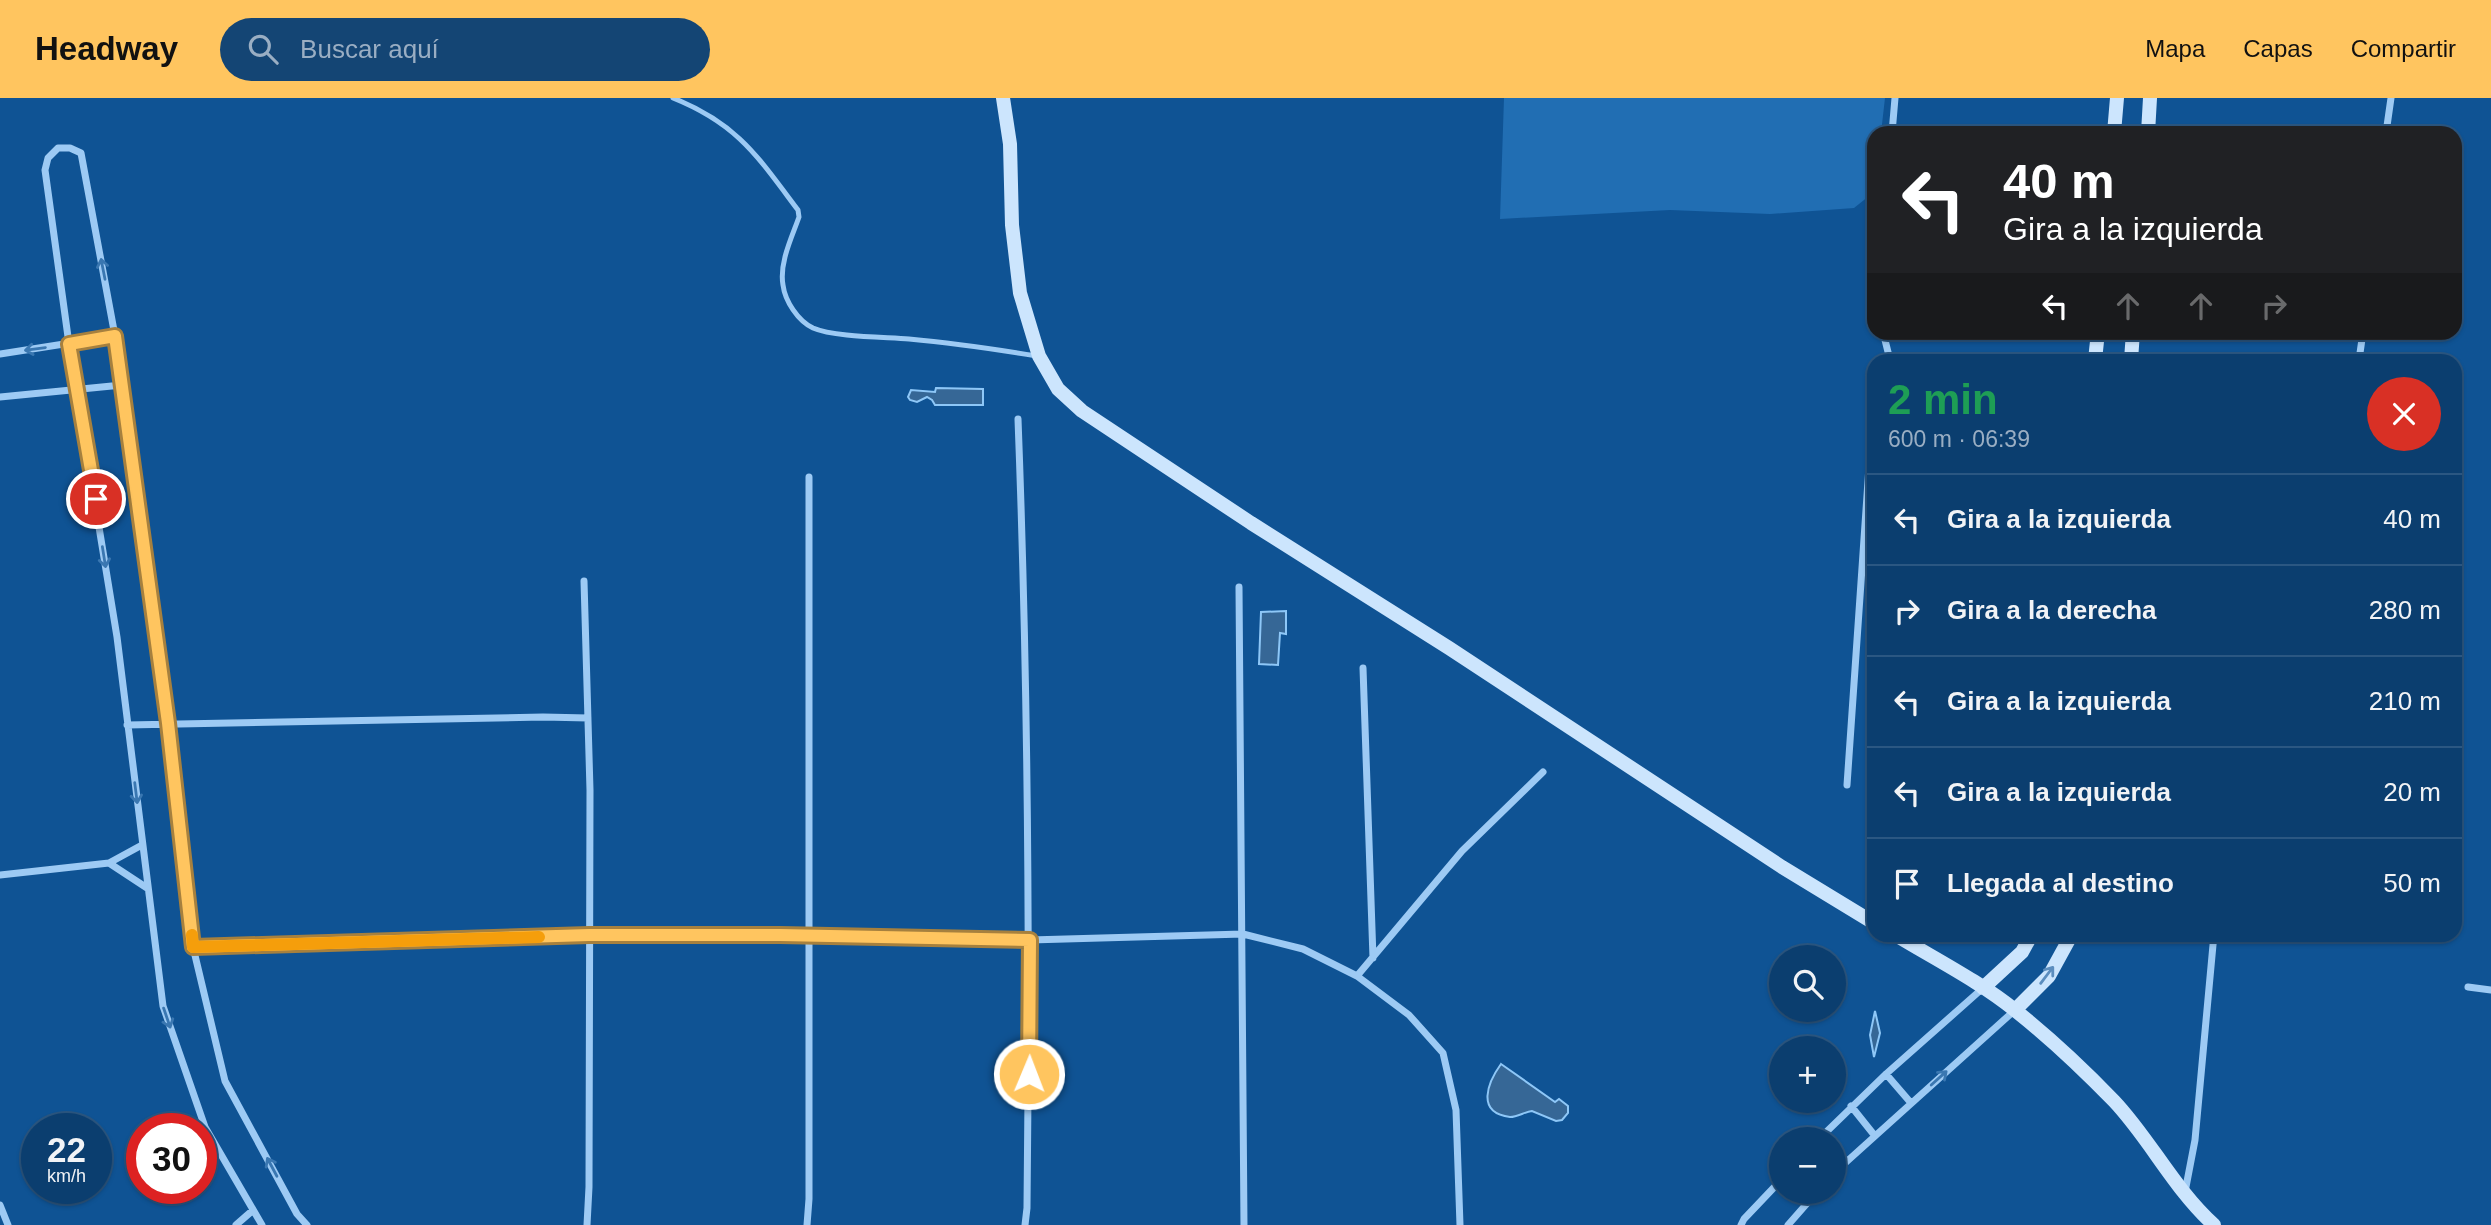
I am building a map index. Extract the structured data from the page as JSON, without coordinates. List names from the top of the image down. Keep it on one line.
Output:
{"page":{"header":"Headway","search":"Buscar aquí","nav":["Mapa","Capas","Compartir"],"turn":["40 m","Gira a la izquierda"],"heading":["2 min","600 m · 06:39"],"list":[{"name":"Gira a la izquierda","value":"40 m"},{"name":"Gira a la derecha","value":"280 m"},{"name":"Gira a la izquierda","value":"210 m"},{"name":"Gira a la izquierda","value":"20 m"},{"name":"Llegada al destino","value":"50 m"}],"map_buttons":["+","−"],"speed":"22 km/h","limit":"30"}}
